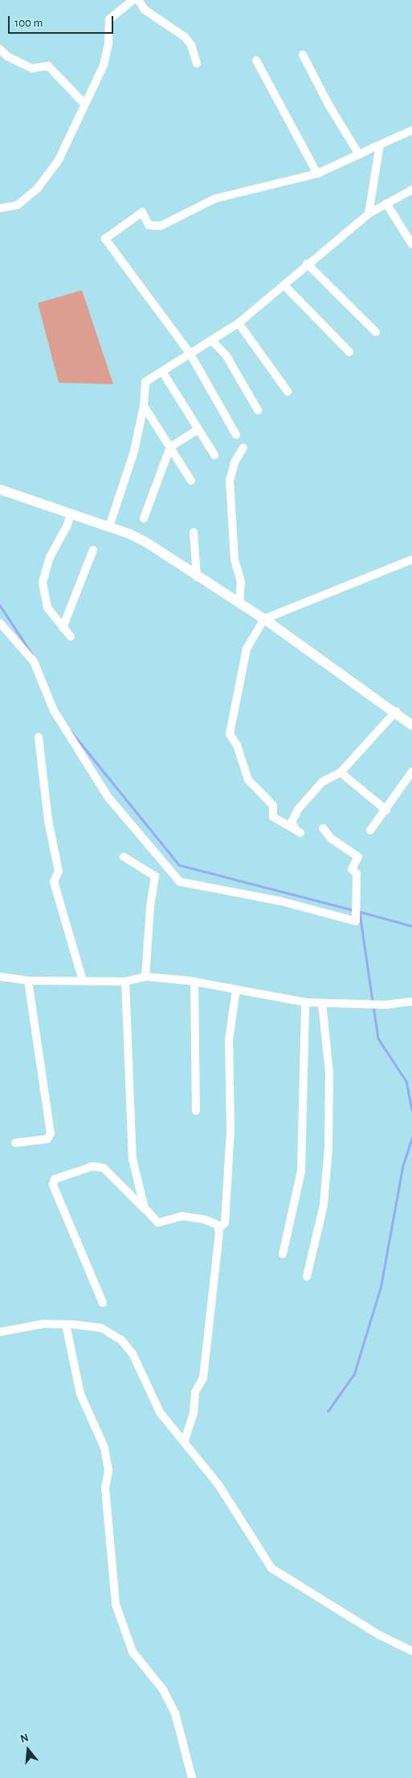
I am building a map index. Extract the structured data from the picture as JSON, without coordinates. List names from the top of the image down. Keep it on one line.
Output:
{"scale_bar":"100 m","north":"top"}
